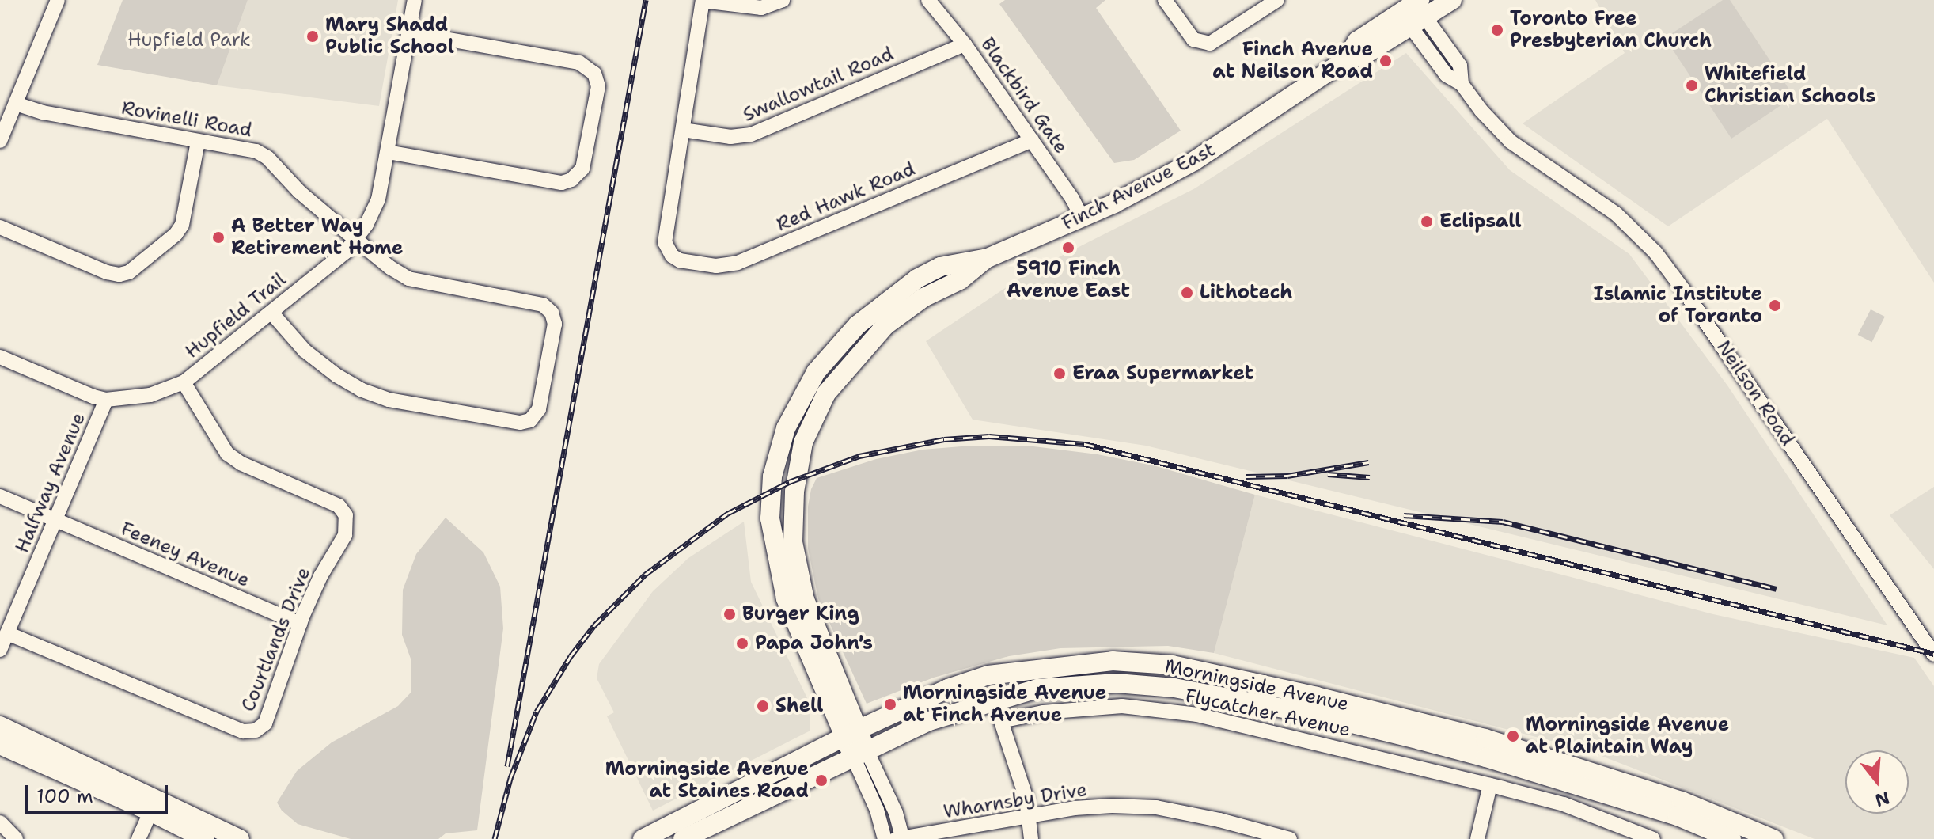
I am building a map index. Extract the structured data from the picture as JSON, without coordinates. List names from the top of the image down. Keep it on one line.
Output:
{"streets":{"main road":["Finch Avenue East","Morningside Avenue"],"street":["Swallowtail Road","Blackbird Gate","Rovinelli Road","Red Hawk Road","Hupfield Trail","Neilson Road","Halfway Avenue","Feeney Avenue","Courtlands Drive","Flycatcher Avenue","Wharnsby Drive"]},"crossings":[["Swallowtail Road","Blackbird Gate"],["Swallowtail Road","Red Hawk Road"],["Blackbird Gate","Finch Avenue East"],["Blackbird Gate","Red Hawk Road"],["Rovinelli Road","Hupfield Trail"],["Finch Avenue East","Neilson Road"],["Finch Avenue East","Morningside Avenue"],["Hupfield Trail","Halfway Avenue"],["Hupfield Trail","Courtlands Drive"],["Halfway Avenue","Feeney Avenue"],["Halfway Avenue","Courtlands Drive"],["Feeney Avenue","Courtlands Drive"],["Flycatcher Avenue","Wharnsby Drive"]],"parks":["Hupfield Park"],"places":["Toronto Free Presbyterian Church","Mary Shadd Public School","Finch Avenue at Neilson Road","Whitefield Christian Schools","Eclipsall","A Better Way Retirement Home","5910 Finch Avenue East","Lithotech","Islamic Institute of Toronto","Eraa Supermarket","Burger King","Papa John's","Morningside Avenue at Finch Avenue","Shell","Morningside Avenue at Plaintain Way","Morningside Avenue at Staines Road"],"scale_bar":"100 m","north":"bottom"}
